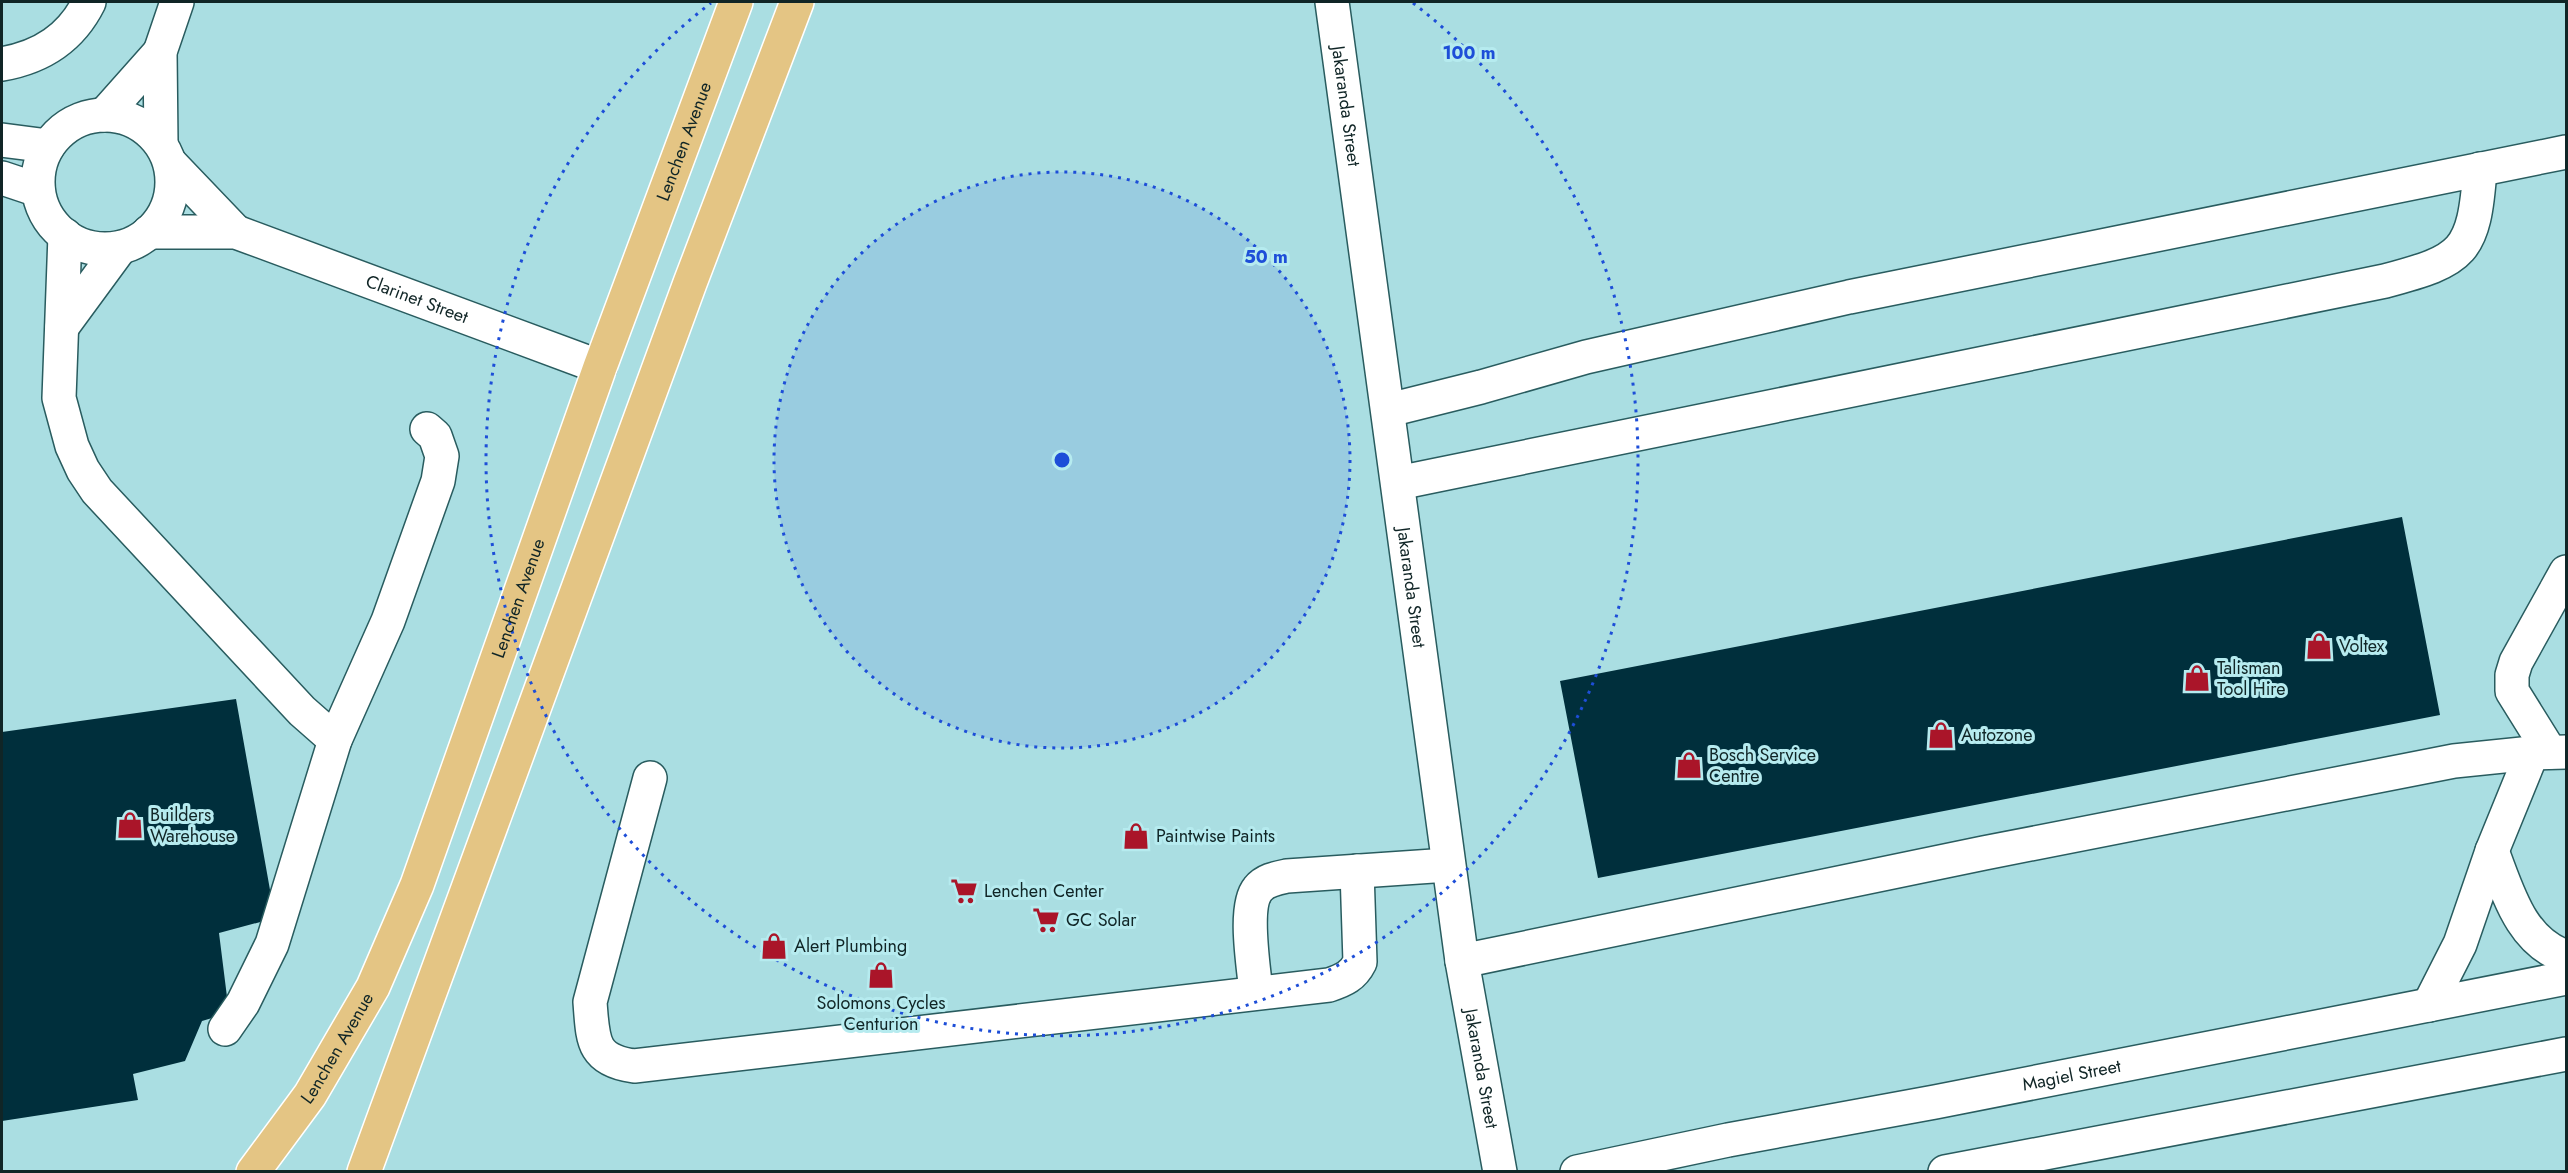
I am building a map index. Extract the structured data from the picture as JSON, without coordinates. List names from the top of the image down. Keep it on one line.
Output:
{"streets":{"main road":["Lenchen Avenue"],"street":["Jakaranda Street","Clarinet Street","Magiel Street"]},"crossings":[["Lenchen Avenue","Clarinet Street"]],"places":{"shop":["Voltex","Talisman Tool Hire","Autozone","Bosch Service Centre","Builders Warehouse","Paintwise Paints","Alert Plumbing","Solomons Cycles Centurion"],"supermarket":["Lenchen Center","GC Solar"]},"rings":["100 m","50 m"]}
